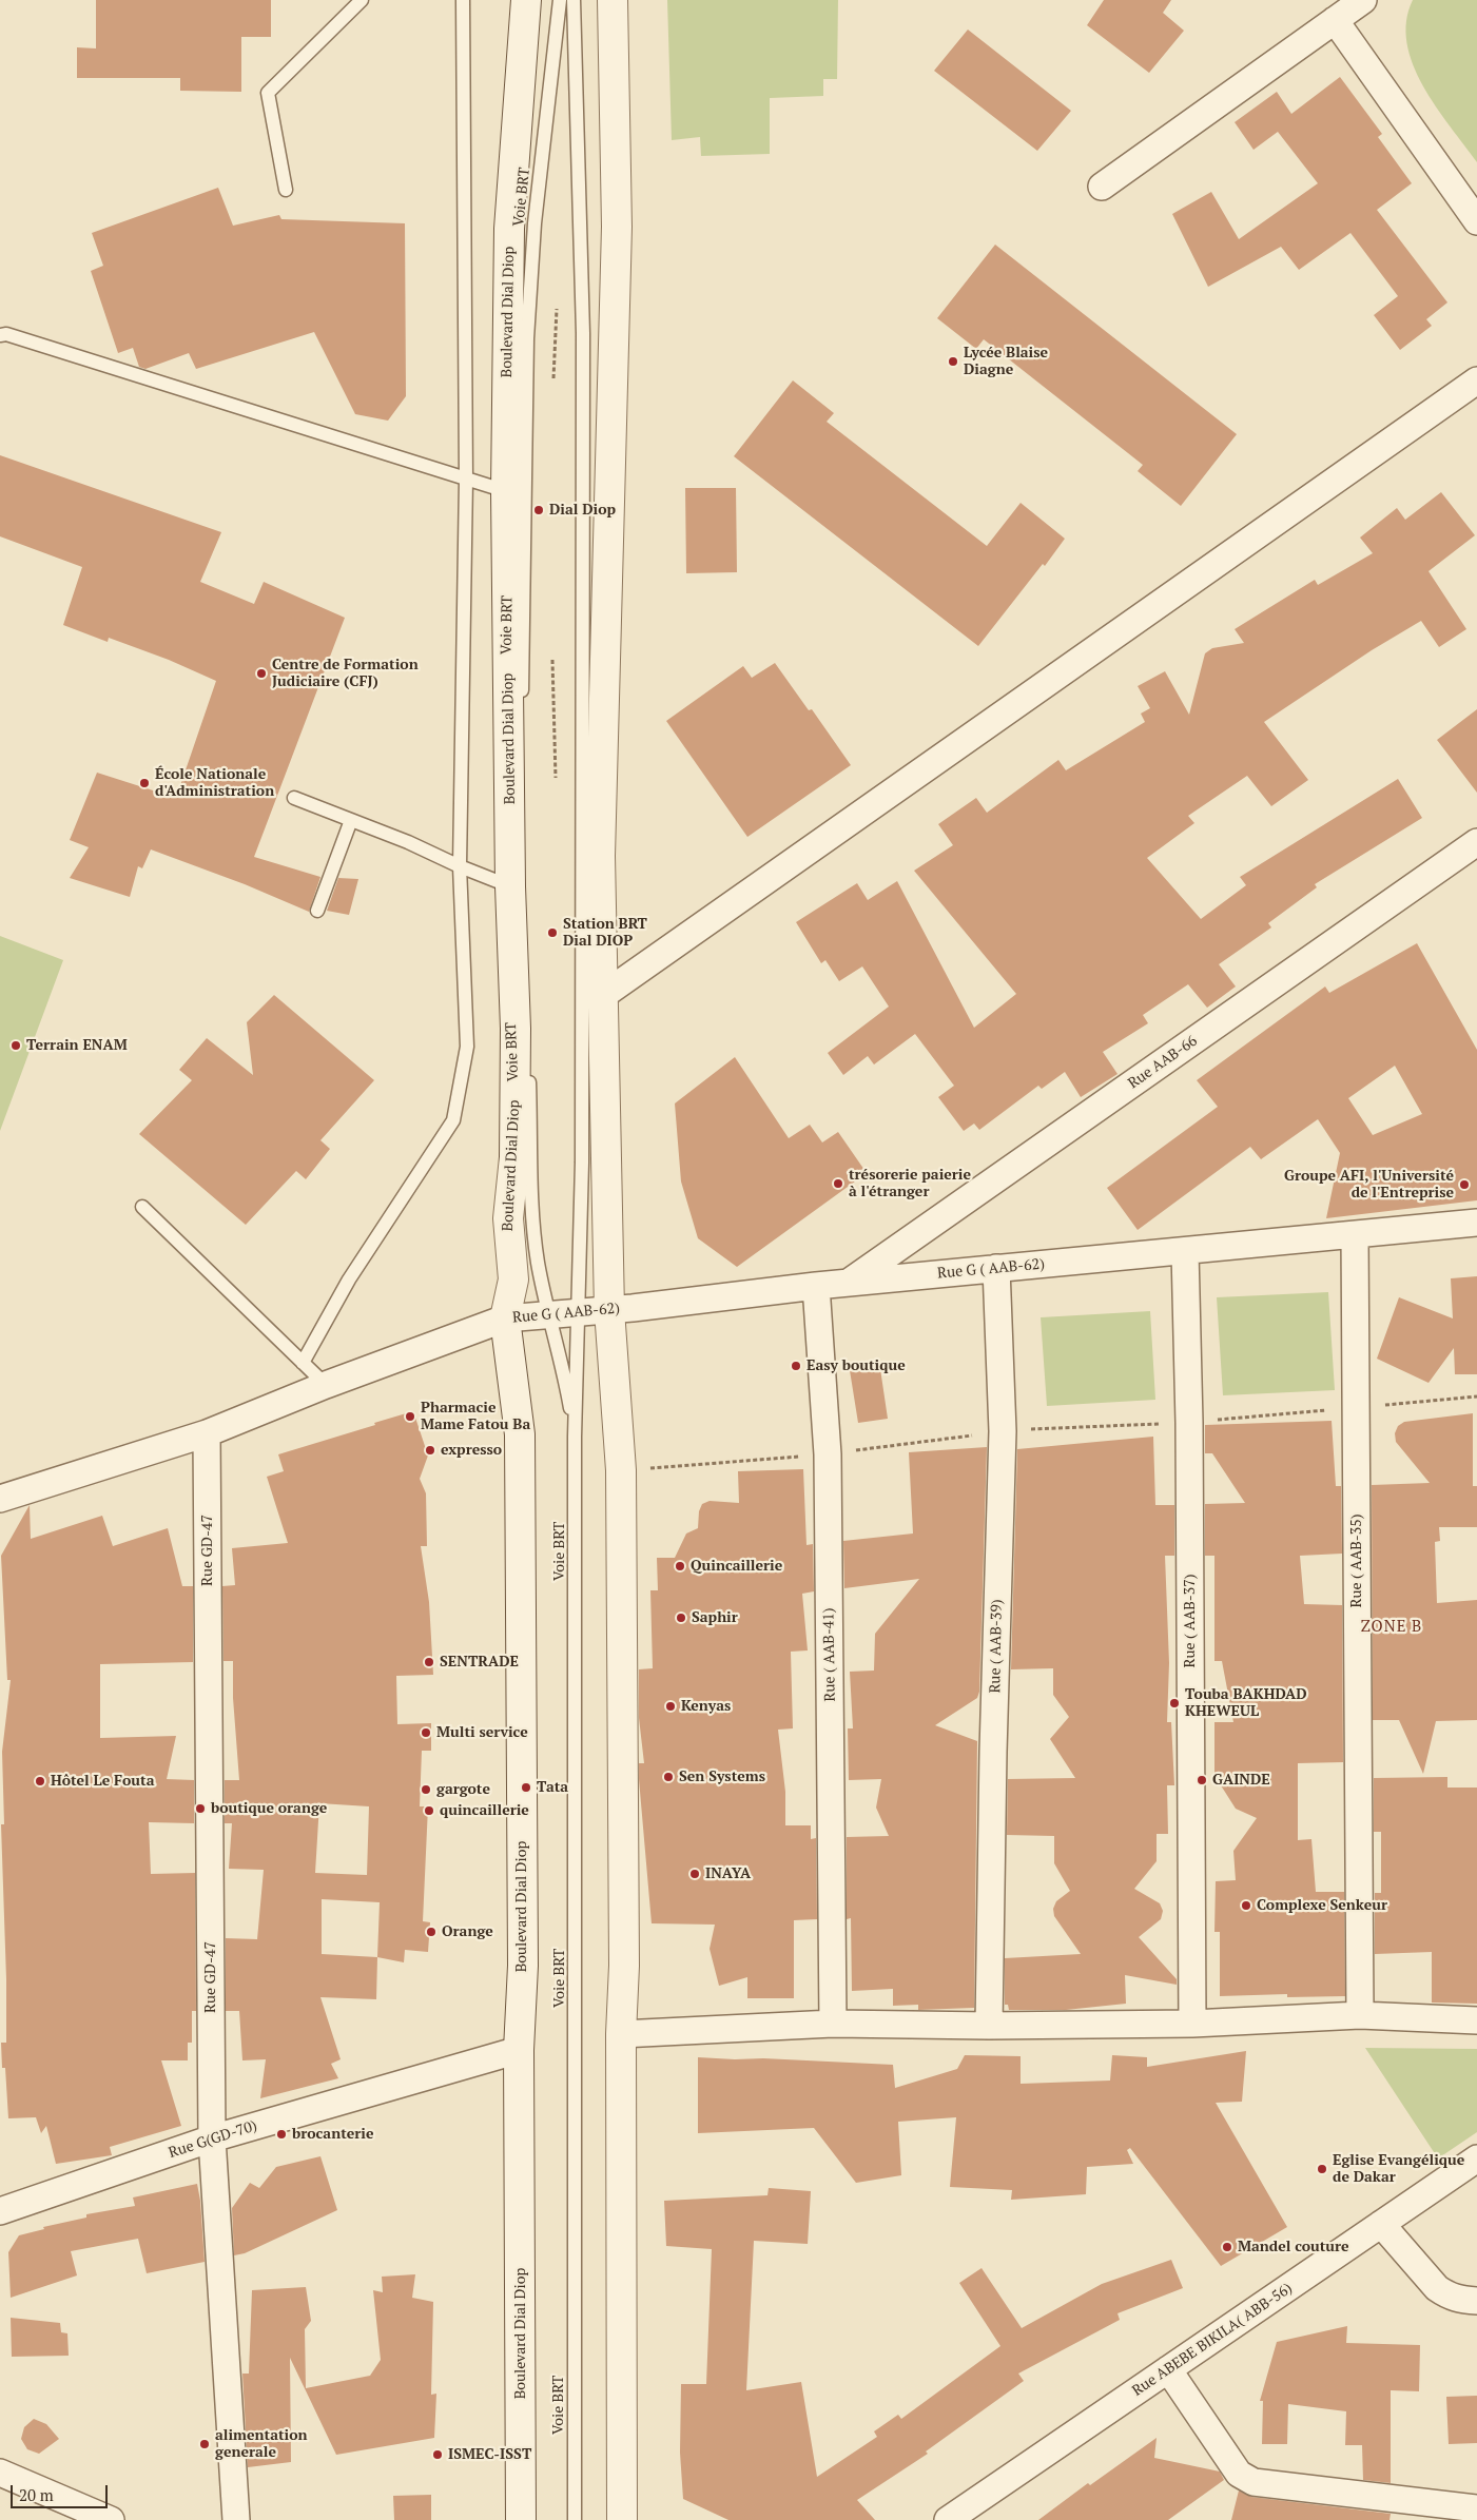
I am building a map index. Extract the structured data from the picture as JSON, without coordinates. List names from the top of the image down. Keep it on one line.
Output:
{"streets":{"street":["Boulevard Dial Diop","Rue AAB-66","Rue G ( AAB-62)","Rue GD-47","Rue ( AAB-35)","Rue ( AAB-37)","Rue ( AAB-39)","Rue ( AAB-41)","Rue G(GD-70)","Rue ABEBE BIKILA( ABB-56)"],"lane":["Voie BRT"]},"crossings":[["Voie BRT","Rue G ( AAB-62)"],["Boulevard Dial Diop","Rue G ( AAB-62)"],["Boulevard Dial Diop","Rue G(GD-70)"],["Rue AAB-66","Rue G ( AAB-62)"],["Rue G ( AAB-62)","Rue GD-47"],["Rue G ( AAB-62)","Rue ( AAB-35)"],["Rue G ( AAB-62)","Rue ( AAB-37)"],["Rue G ( AAB-62)","Rue ( AAB-39)"],["Rue G ( AAB-62)","Rue ( AAB-41)"],["Rue GD-47","Rue G(GD-70)"]],"districts":["ZONE B"],"places":["Lycée Blaise Diagne","Dial Diop","Centre de Formation Judiciaire (CFJ)","École Nationale d'Administration","Station BRT Dial DIOP","Terrain ENAM","trésorerie paierie à l'étranger","Groupe AFI, l'Université de l'Entreprise","Easy boutique","Pharmacie Mame Fatou Ba","expresso","Quincaillerie","Saphir","SENTRADE","Touba BAKHDAD KHEWEUL","Kenyas","Multi service","Sen Systems","GAINDE","Hôtel Le Fouta","Tata","gargote","boutique orange","quincaillerie","INAYA","Complexe Senkeur","Orange","brocanterie","Eglise Evangélique de Dakar","Mandel couture","alimentation generale","ISMEC-ISST"],"scale_bar":"20 m"}
